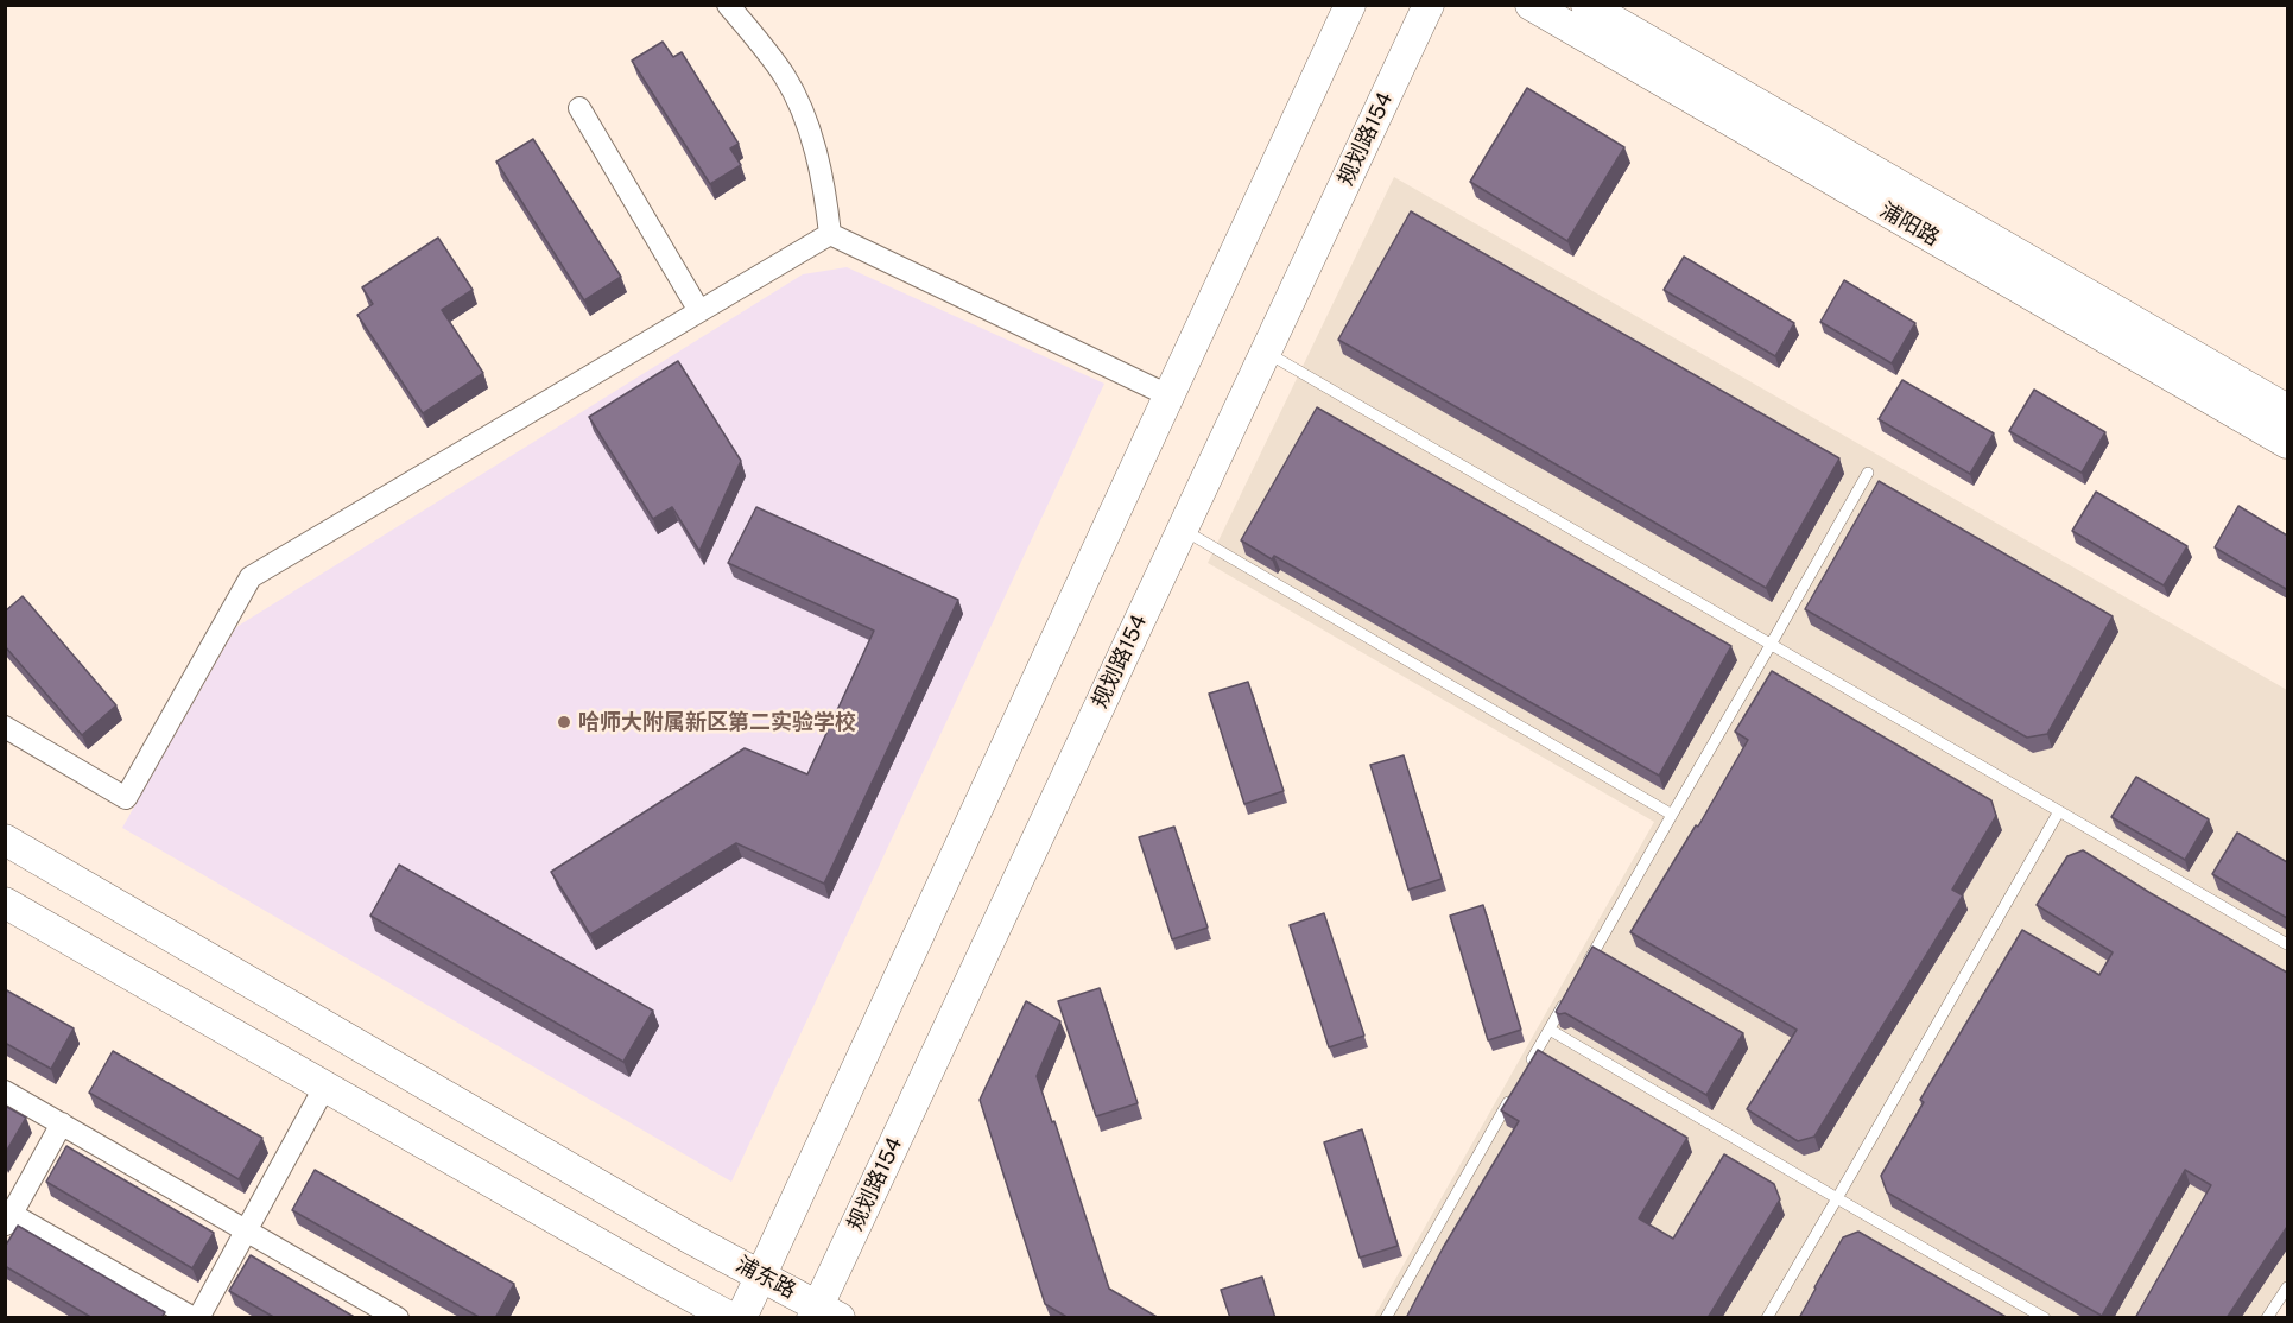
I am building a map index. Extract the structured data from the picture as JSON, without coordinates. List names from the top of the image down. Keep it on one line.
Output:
{"streets":{"main road":["规划路154","浦阳路","浦东路"]},"crossings":[["规划路154","浦东路"]],"places":["哈师大附属新区第二实验学校"]}
